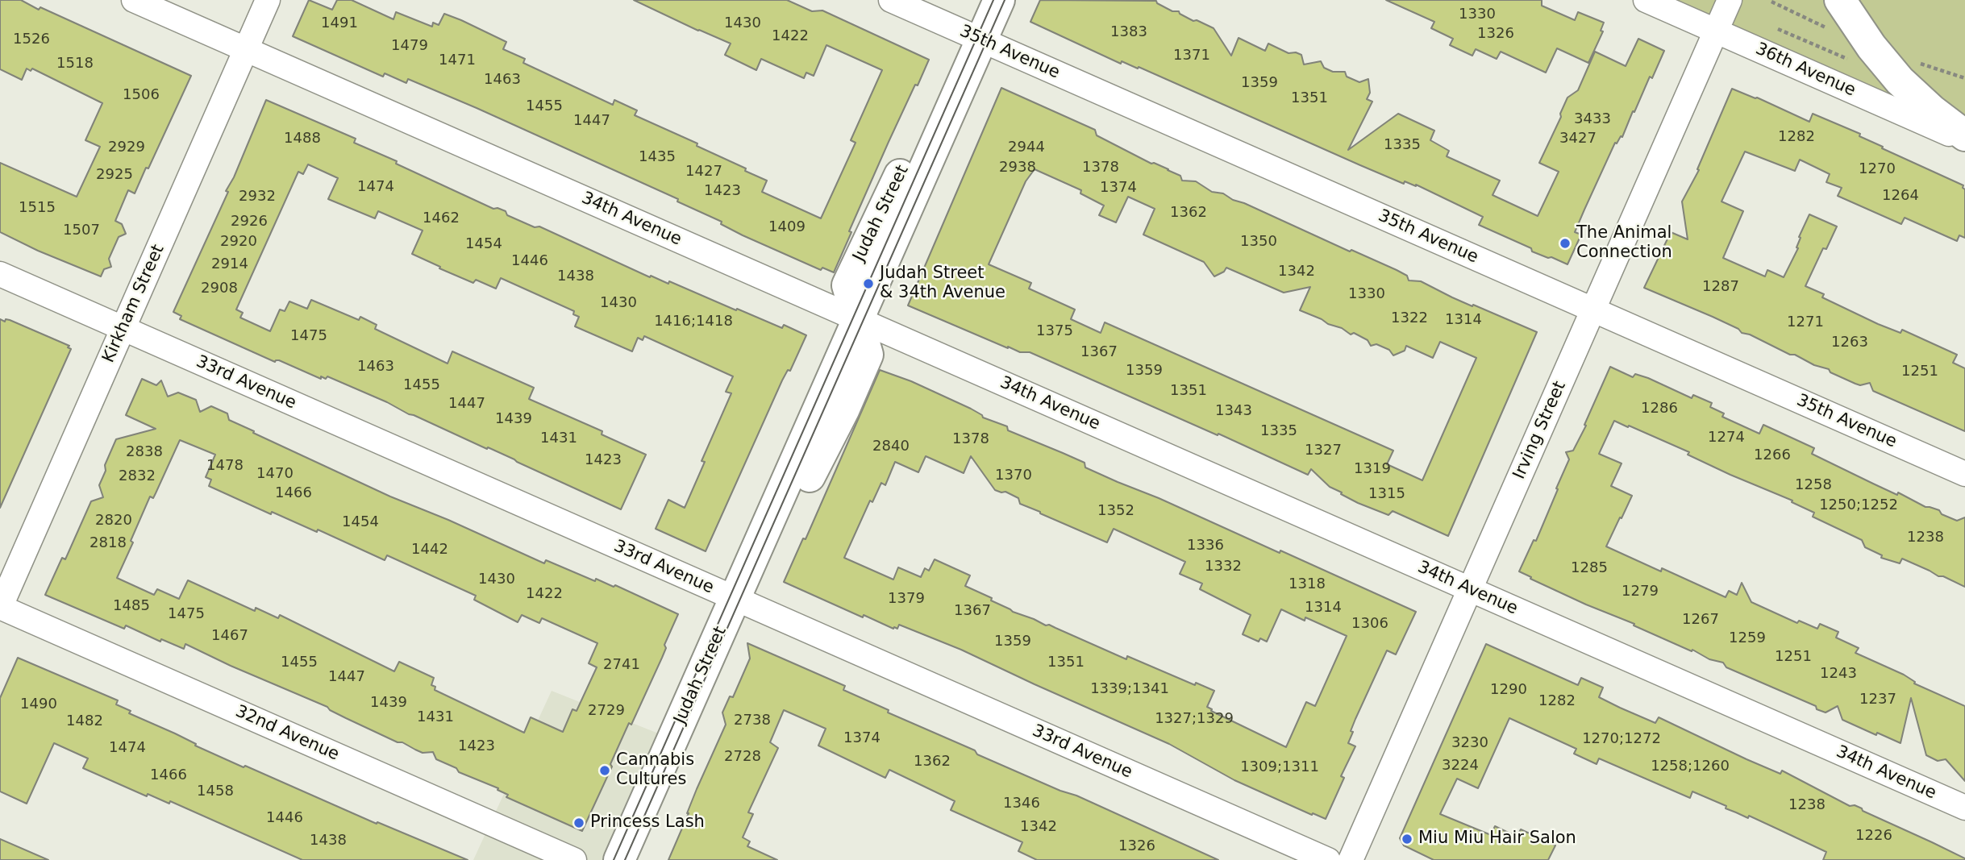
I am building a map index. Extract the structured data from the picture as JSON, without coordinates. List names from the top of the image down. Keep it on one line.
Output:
{"streets":{"street":["35th Avenue","36th Avenue","Judah Street","34th Avenue","Kirkham Street","33rd Avenue","Irving Street","32nd Avenue"]},"crossings":[["35th Avenue","Judah Street"],["35th Avenue","Irving Street"],["36th Avenue","Irving Street"],["Judah Street","34th Avenue"],["Judah Street","33rd Avenue"],["34th Avenue","Kirkham Street"],["34th Avenue","Irving Street"],["Kirkham Street","33rd Avenue"],["Kirkham Street","32nd Avenue"]],"places":["The Animal Connection","Judah Street & 34th Avenue","Cannabis Cultures","Princess Lash","Miu Miu Hair Salon"],"house_numbers":["1330","1491","1430","1383","1326","1422","1526","1479","1371","1471","1518","1463","1359","1506","1351","1455","3433","1447","1282","1488","3427","1335","2929","2944","1435","2938","1378","1270","1427","2925","1474","1374","1423","1264","2932","1515","1362","1462","2926","1409","1507","2920","1350","1454","1446","2914","1342","1438","1287","2908","1330","1430","1322","1314","1416;1418","1271","1375","1475","1263","1367","1463","1359","1251","1455","1351","1447","1286","1343","1439","1335","1274","1431","1378","2840","1327","2838","1266","1423","1478","1319","1470","1370","2832","1258","1466","1315","1250;1252","1352","2820","1454","1238","2818","1336","1442","1332","1285","1430","1318","1279","1422","1379","1485","1314","1367","1475","1267","1306","1467","1259","1359","1251","1455","1351","2741","1243","1447","1339;1341","1290","1237","1282","1439","1490","2729","1431","1327;1329","2738","1482","1374","1270;1272","3230","1423","1474","2728","1362","3224","1258;1260","1309;1311","1466","1458","1346","1238","1446","1342","1226","1438","1326"]}
